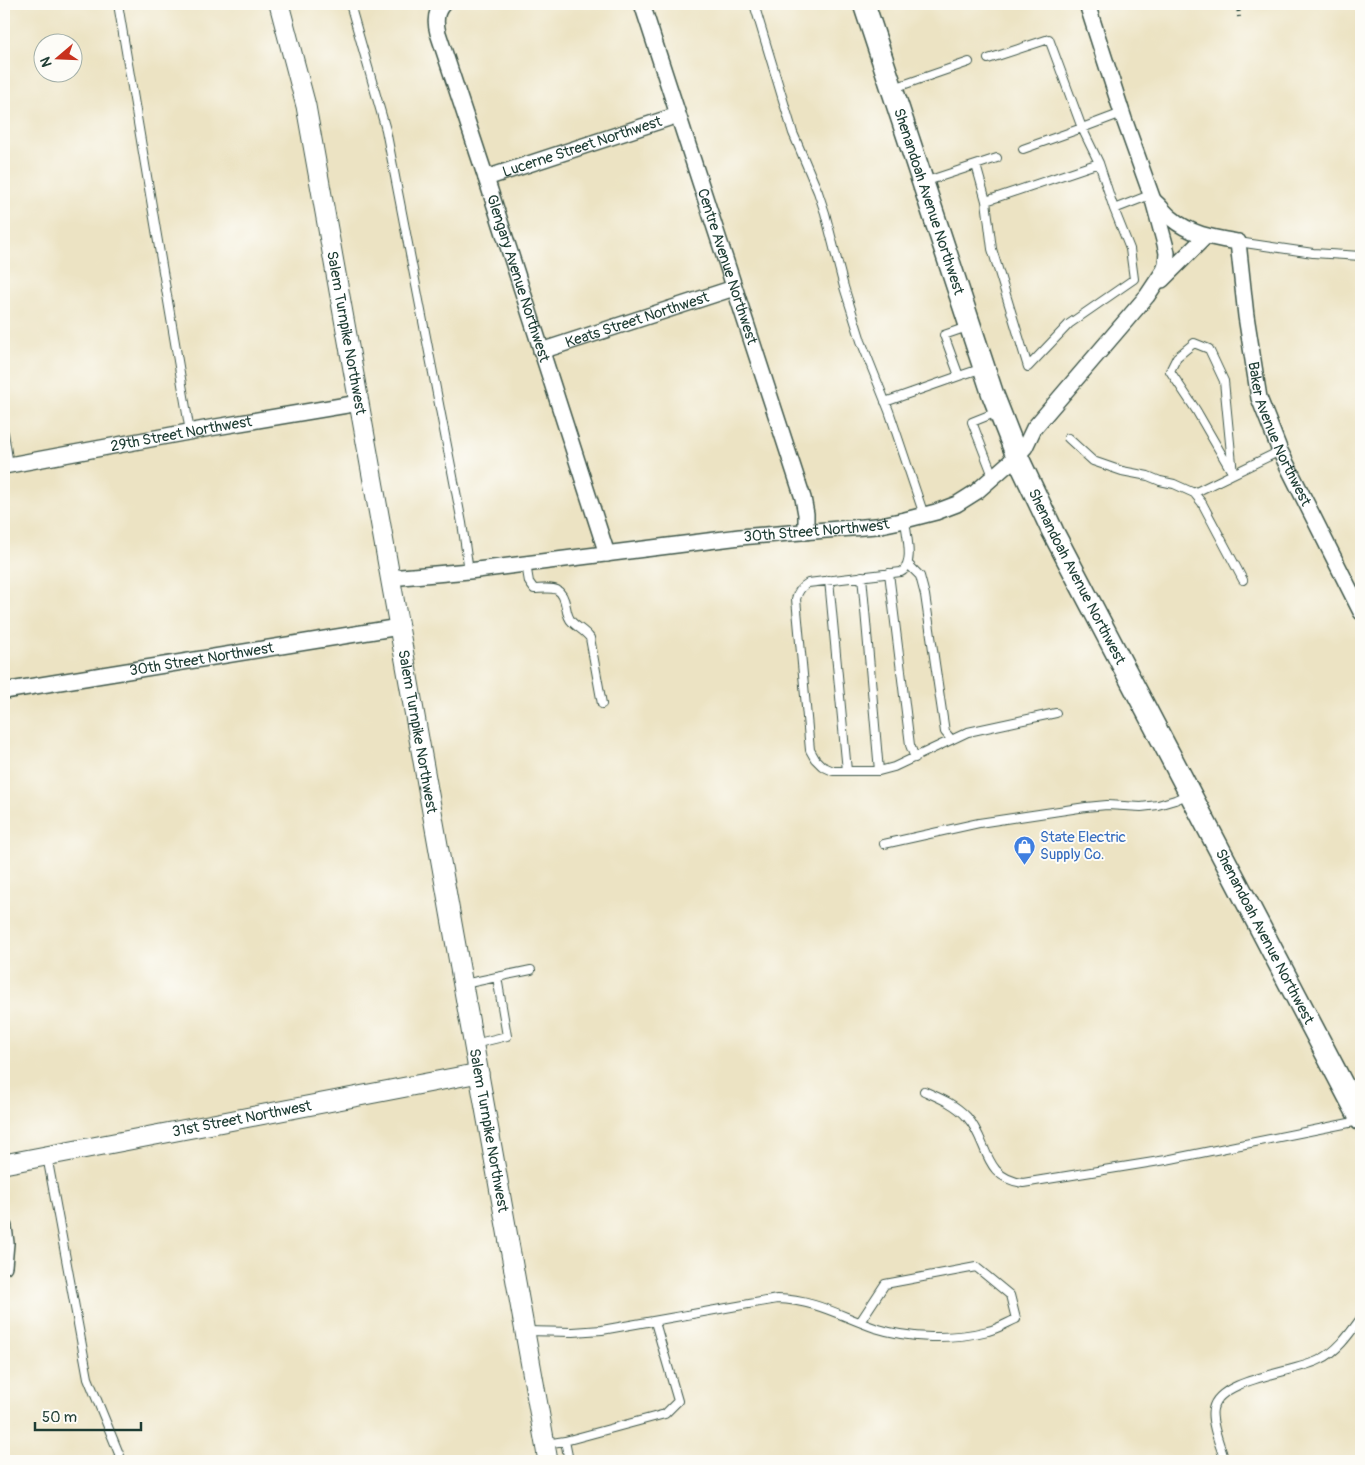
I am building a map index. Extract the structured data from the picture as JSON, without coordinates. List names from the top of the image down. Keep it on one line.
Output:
{"streets":{"main road":["Shenandoah Avenue Northwest"],"street":["Lucerne Street Northwest","Centre Avenue Northwest","Glengary Avenue Northwest","Keats Street Northwest","Salem Turnpike Northwest","Baker Avenue Northwest","29th Street Northwest","30th Street Northwest","31st Street Northwest"]},"crossings":[["Lucerne Street Northwest","Centre Avenue Northwest"],["Lucerne Street Northwest","Glengary Avenue Northwest"],["Shenandoah Avenue Northwest","30th Street Northwest"],["Centre Avenue Northwest","Keats Street Northwest"],["Centre Avenue Northwest","30th Street Northwest"],["Glengary Avenue Northwest","Keats Street Northwest"],["Glengary Avenue Northwest","30th Street Northwest"],["Salem Turnpike Northwest","29th Street Northwest"],["Salem Turnpike Northwest","30th Street Northwest"],["Salem Turnpike Northwest","31st Street Northwest"]],"places":{"shop":["State Electric Supply Co."]},"scale_bar":"50 m","north":"left"}
